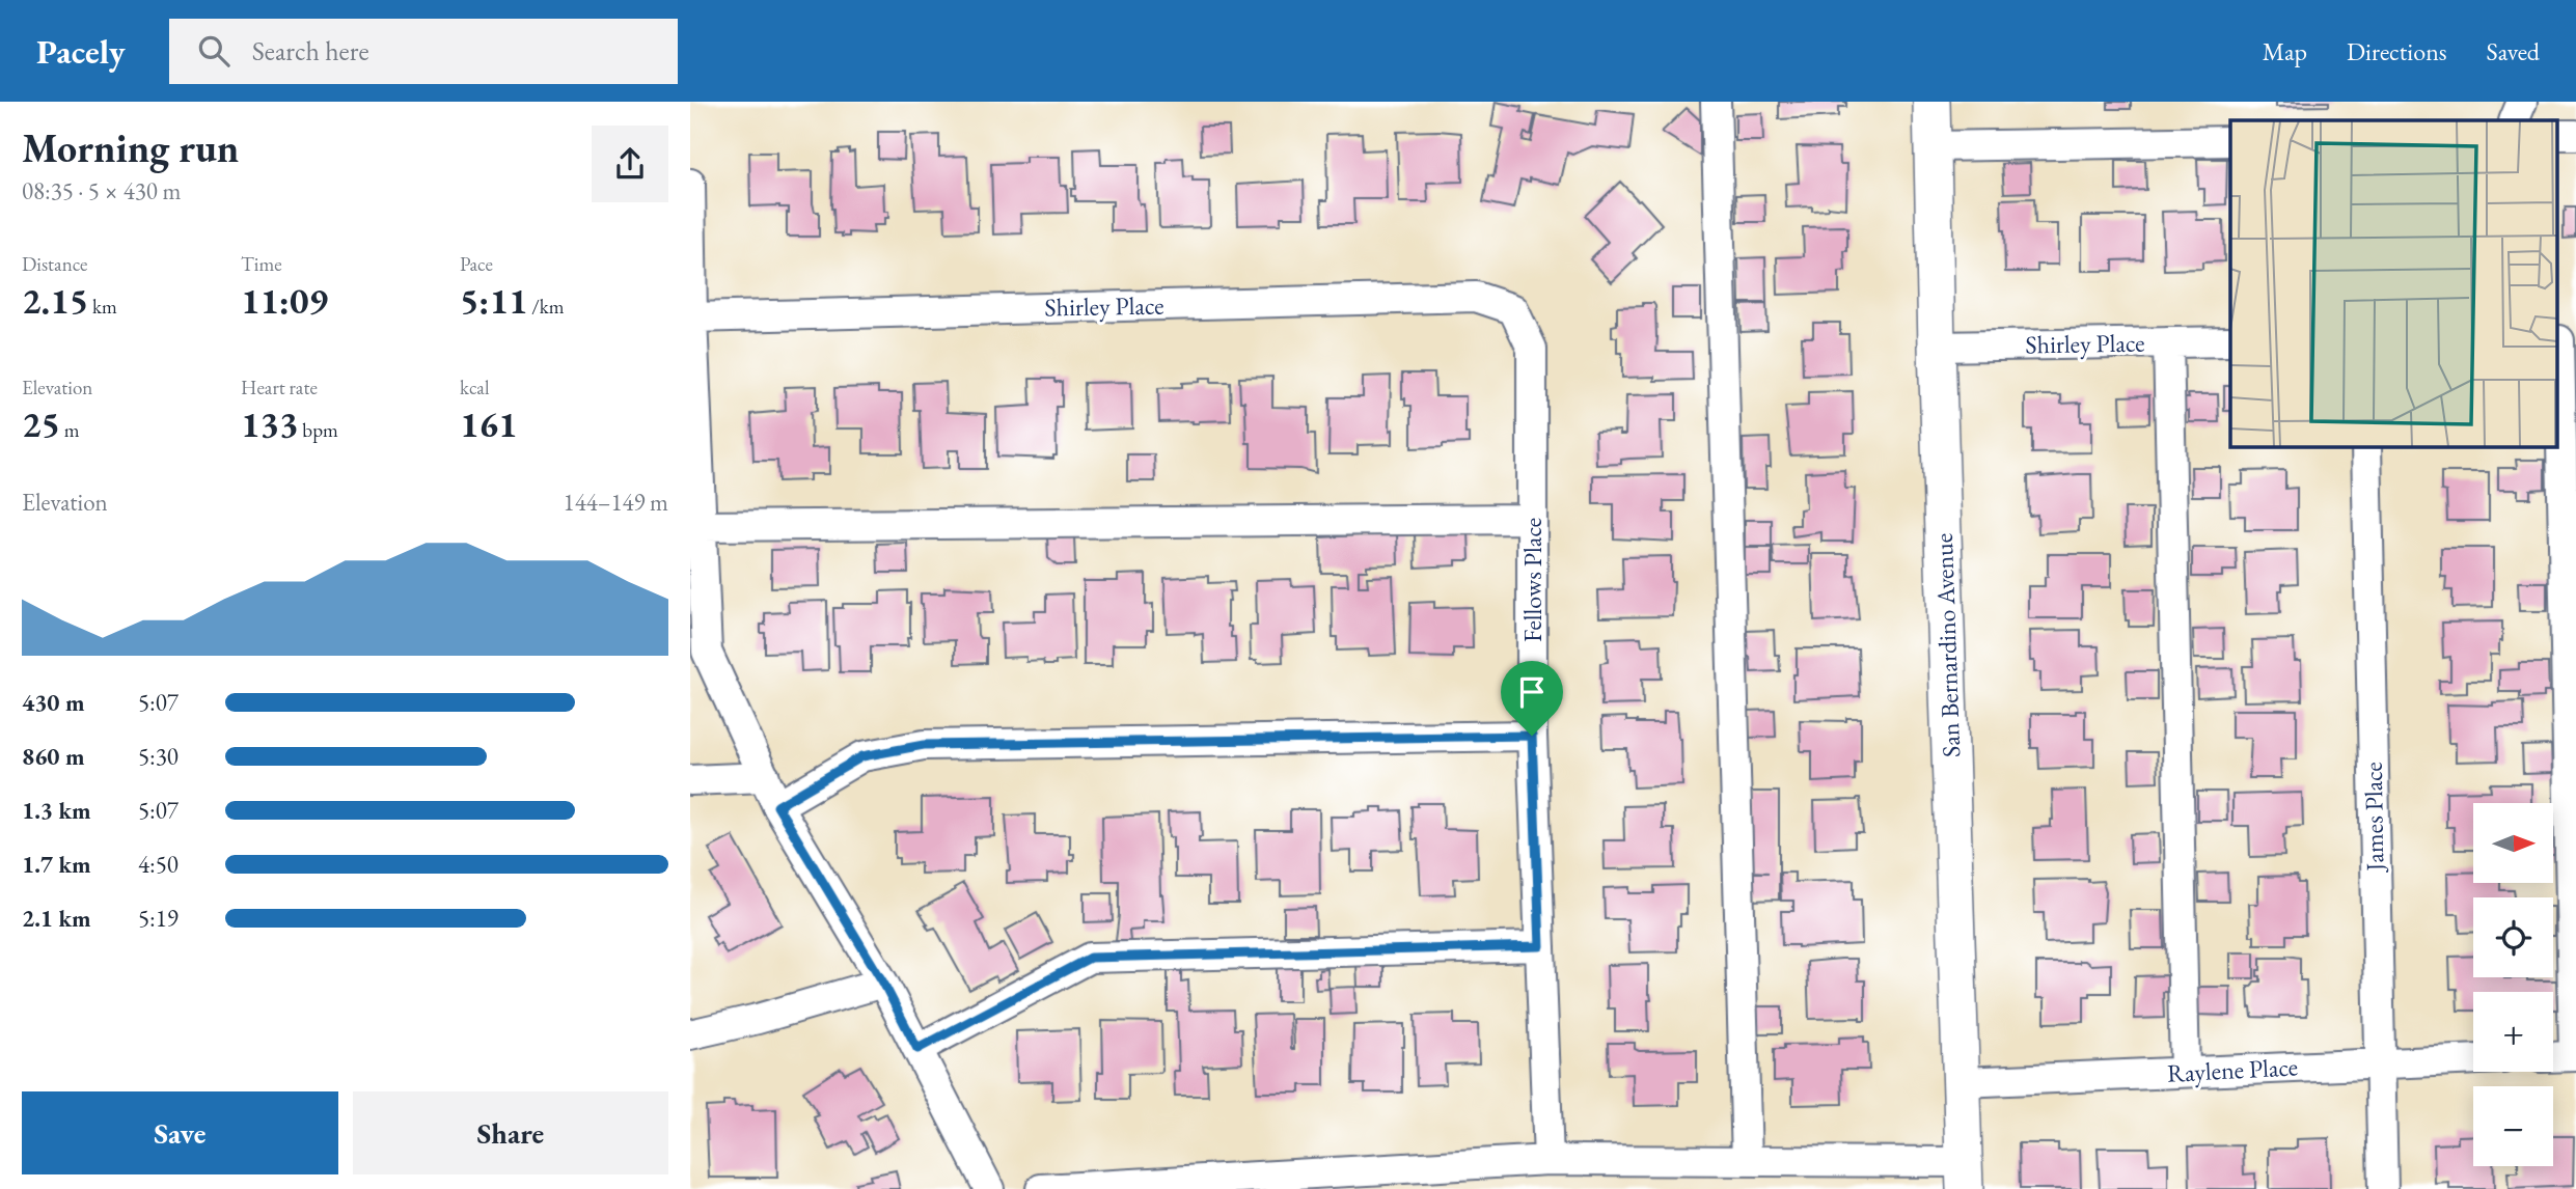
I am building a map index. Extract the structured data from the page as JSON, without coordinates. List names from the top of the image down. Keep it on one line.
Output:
{"streets":{"main road":["San Bernardino Avenue"],"street":["Shirley Place","Fellows Place","James Place","Raylene Place"]},"crossings":[["Shirley Place","Fellows Place"],["Shirley Place","San Bernardino Avenue"],["San Bernardino Avenue","Raylene Place"],["James Place","Raylene Place"]],"north":"right","page":{"header":"Pacely","search":"Search here","nav":["Map","Directions","Saved"],"heading":["Morning run","08:35 · 5 × 430 m"],"stats":[["Distance","2.15 km"],["Time","11:09"],["Pace","5:11 /km"],["Elevation","25 m"],["Heart rate","133 bpm"],["kcal","161"]],"chart":["Elevation","144–149 m"],"list":[{"name":"430 m","note":"5:07"},{"name":"860 m","note":"5:30"},{"name":"1.3 km","note":"5:07"},{"name":"1.7 km","note":"4:50"},{"name":"2.1 km","note":"5:19"}],"map_buttons":["+","−"],"buttons":["Save","Share"]}}
